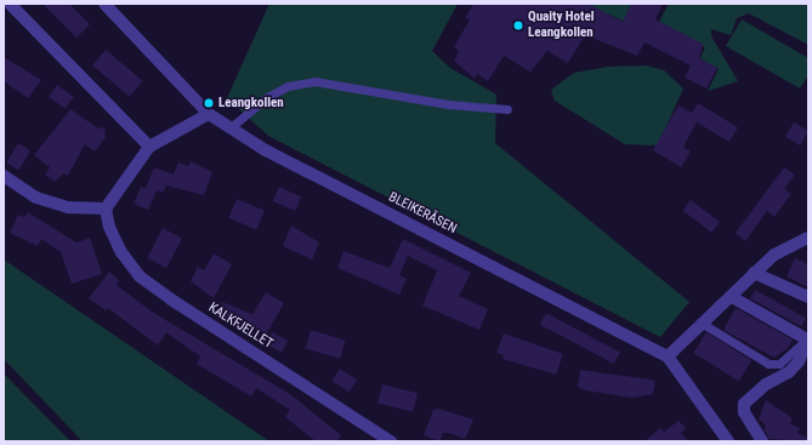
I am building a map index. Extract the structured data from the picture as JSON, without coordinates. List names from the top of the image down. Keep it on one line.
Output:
{"streets":{"street":["BLEIKERÅSEN","KALKFJELLET"]},"places":["Quaity Hotel Leangkollen","Leangkollen"]}
